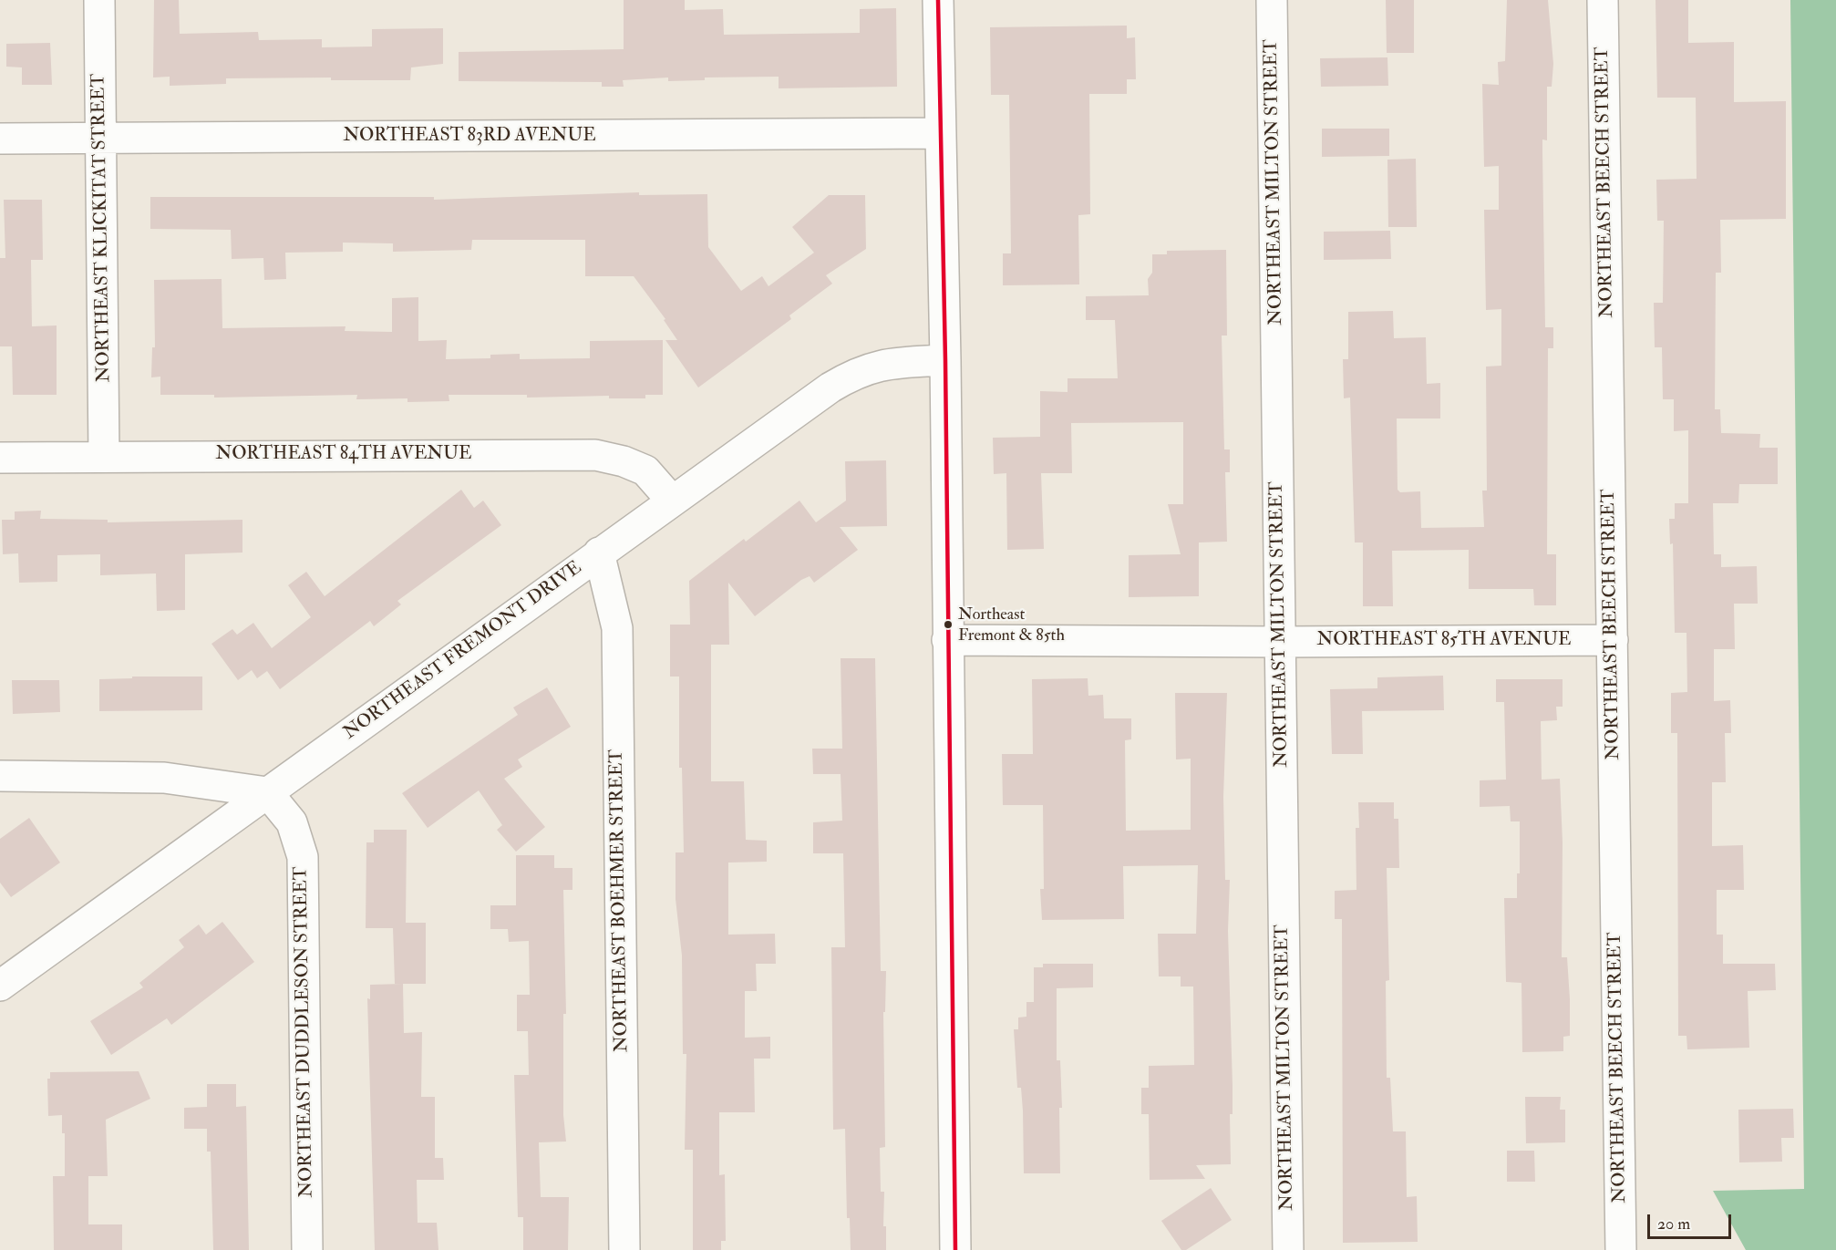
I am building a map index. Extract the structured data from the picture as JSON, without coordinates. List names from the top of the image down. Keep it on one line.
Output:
{"streets":{"street":["NORTHEAST 83RD AVENUE","NORTHEAST MILTON STREET","NORTHEAST BEECH STREET","NORTHEAST KLICKITAT STREET","NORTHEAST 84TH AVENUE","NORTHEAST 85TH AVENUE","NORTHEAST FREMONT DRIVE","NORTHEAST BOEHMER STREET","NORTHEAST DUDDLESON STREET"]},"crossings":[["NORTHEAST 83RD AVENUE","NORTHEAST KLICKITAT STREET"],["NORTHEAST MILTON STREET","NORTHEAST 85TH AVENUE"],["NORTHEAST BEECH STREET","NORTHEAST 85TH AVENUE"],["NORTHEAST KLICKITAT STREET","NORTHEAST 84TH AVENUE"],["NORTHEAST 84TH AVENUE","NORTHEAST FREMONT DRIVE"],["NORTHEAST FREMONT DRIVE","NORTHEAST BOEHMER STREET"],["NORTHEAST FREMONT DRIVE","NORTHEAST DUDDLESON STREET"]],"places":["Northeast Fremont & 85th"],"scale_bar":"20 m"}
